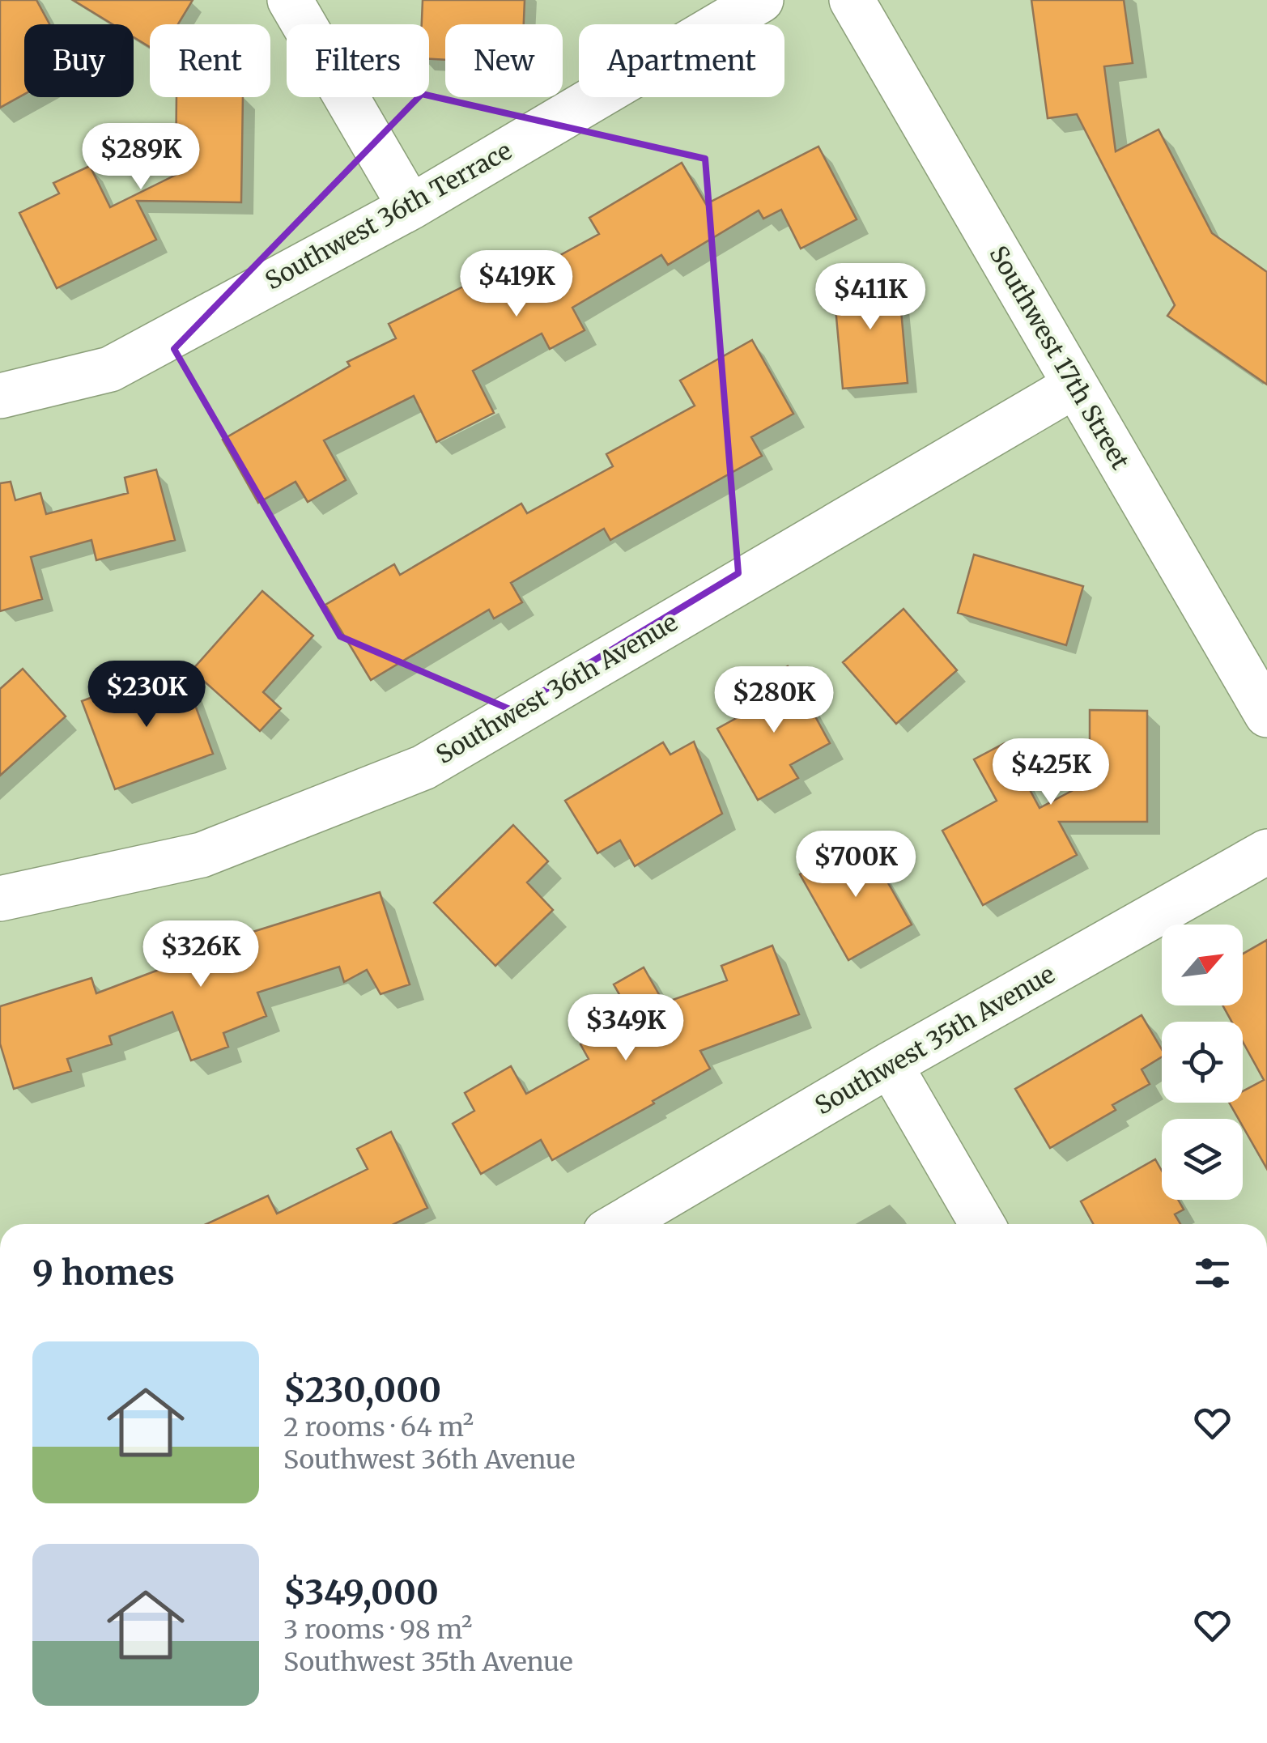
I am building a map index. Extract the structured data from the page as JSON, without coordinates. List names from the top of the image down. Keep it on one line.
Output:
{"streets":{"street":["Southwest 36th Terrace","Southwest 17th Street","Southwest 36th Avenue","Southwest 35th Avenue"]},"crossings":[["Southwest 17th Street","Southwest 36th Avenue"]],"north":"top right","page":{"chip":["Buy","Rent","Filters","New","Apartment"],"price":["$289K","$419K","$411K","$230K","$280K","$425K","$700K","$326K","$349K"],"heading":"9 homes","list":[{"name":"$230,000","note":"2 rooms · 64 m² · Southwest 36th Avenue"},{"name":"$349,000","note":"3 rooms · 98 m² · Southwest 35th Avenue"}]}}
